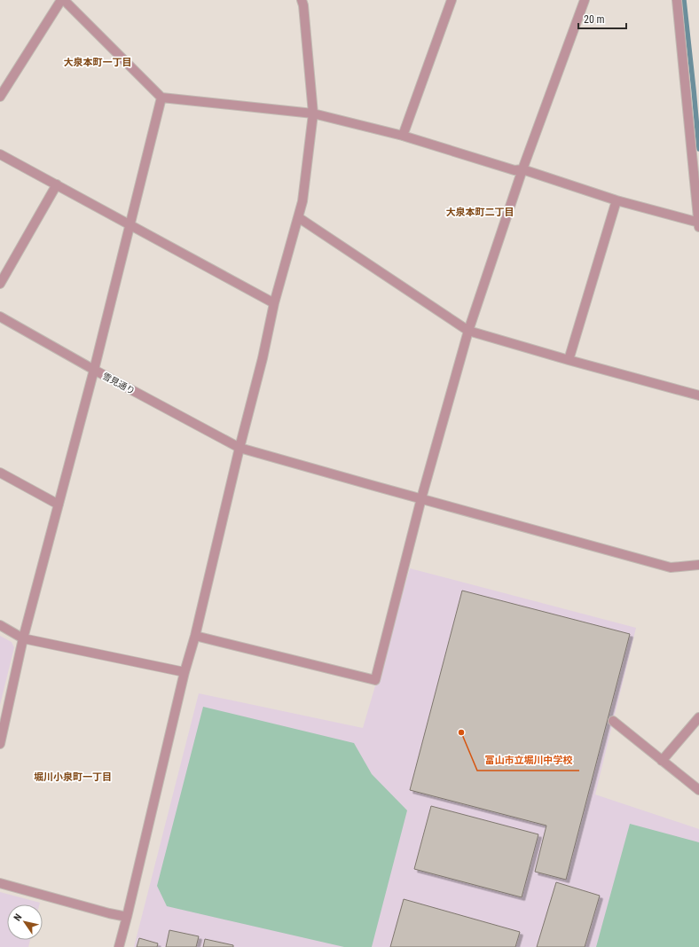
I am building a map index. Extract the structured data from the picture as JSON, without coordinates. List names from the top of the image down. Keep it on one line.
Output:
{"streets":{"street":["雪見通り"]},"districts":["大泉本町一丁目","大泉本町二丁目","堀川小泉町一丁目"],"places":["富山市立堀川中学校"],"scale_bar":"20 m","north":"top left"}
